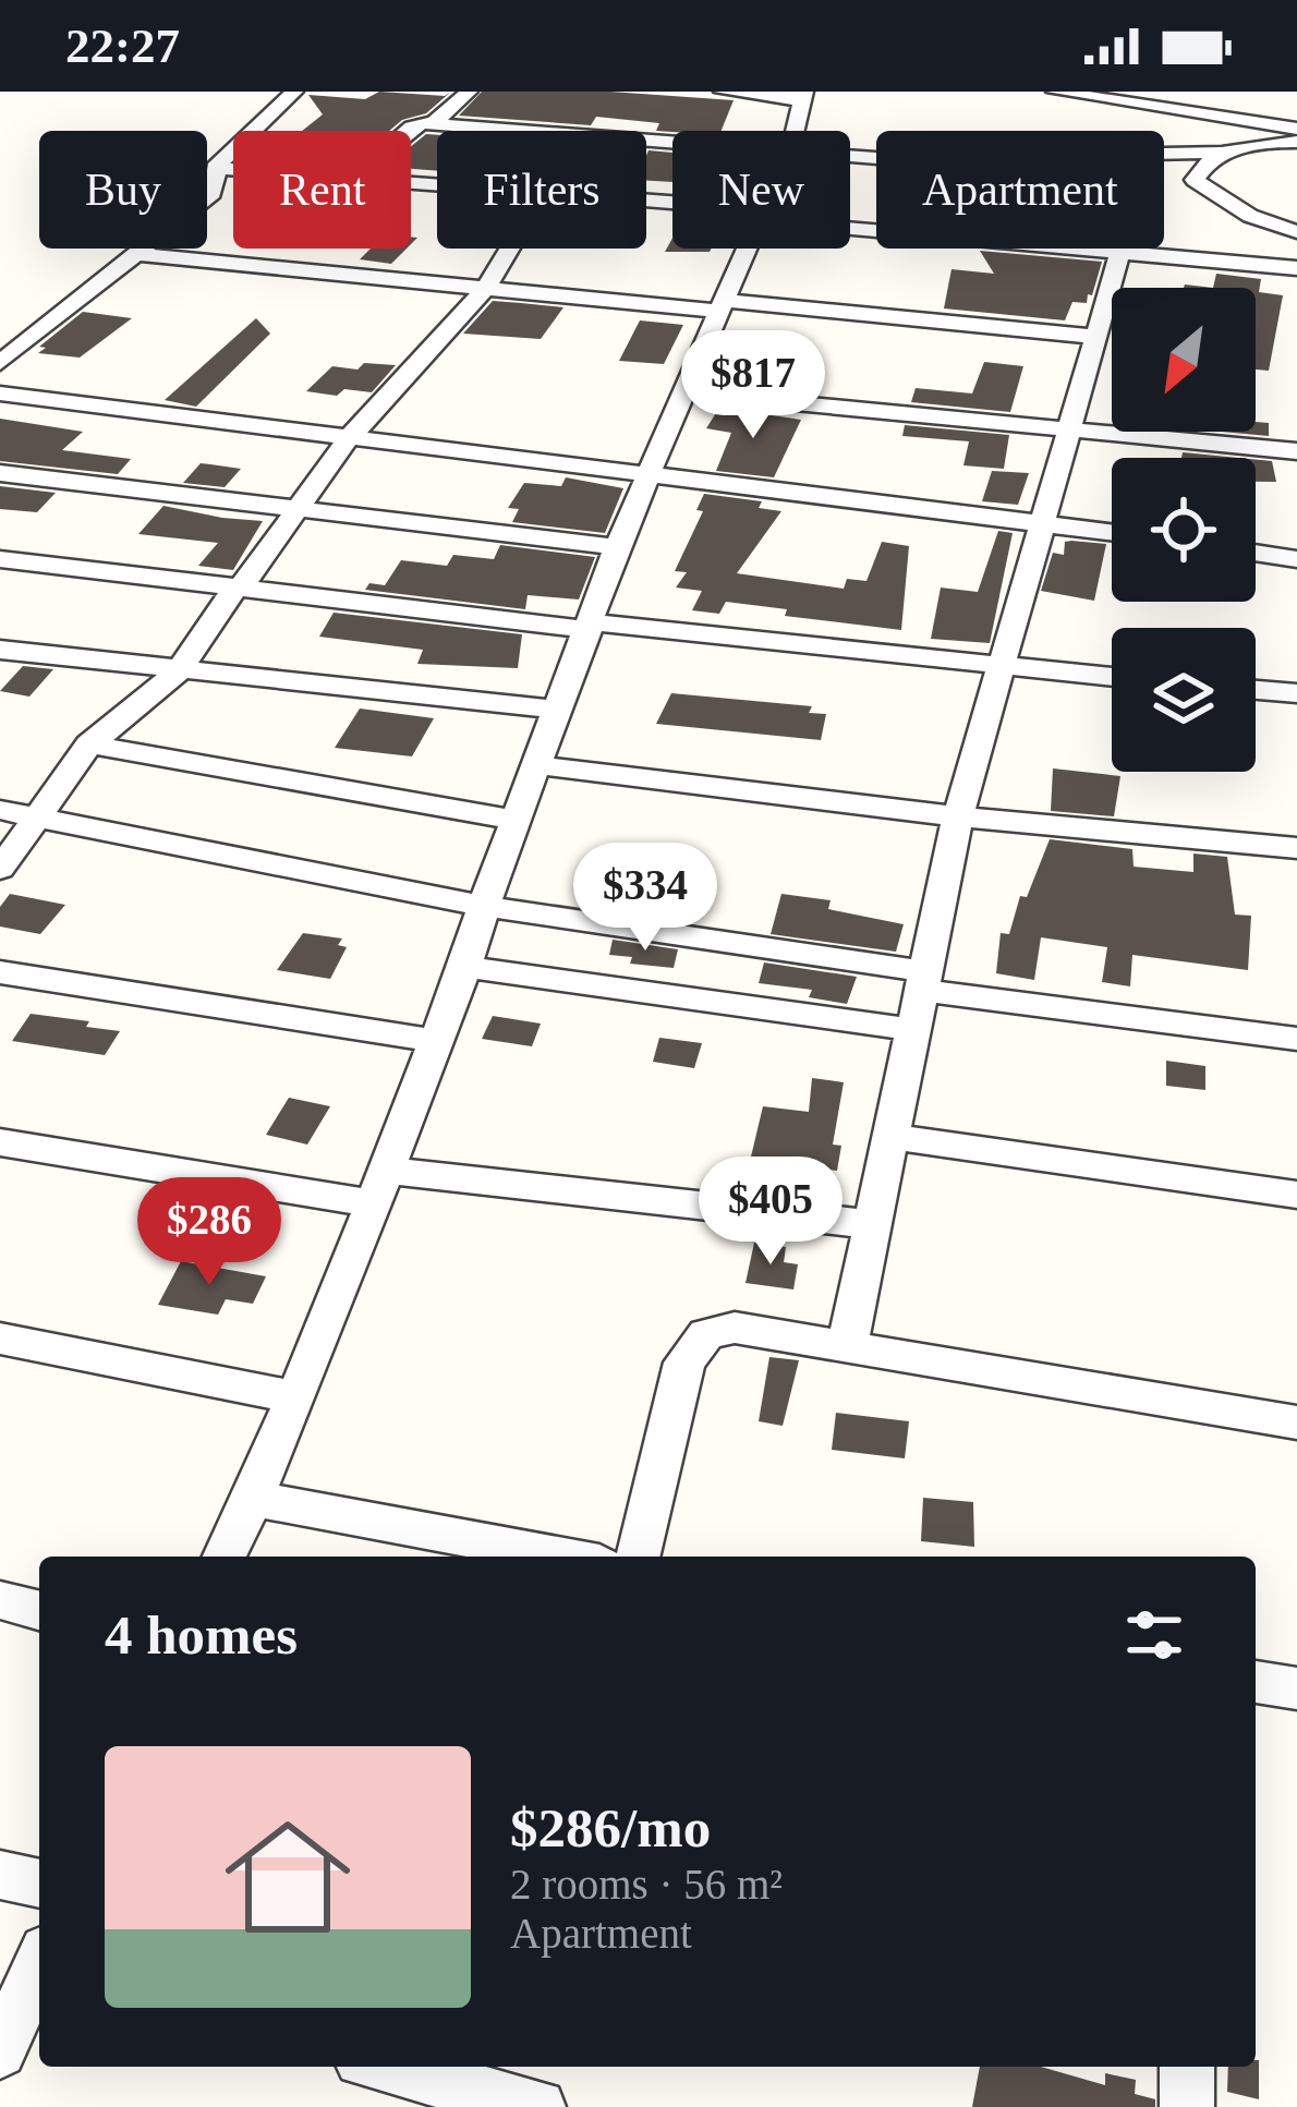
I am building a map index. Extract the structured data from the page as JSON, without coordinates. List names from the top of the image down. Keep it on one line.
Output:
{"north":"bottom left","page":{"status":"22:27","chip":["Buy","Rent","Filters","New","Apartment"],"price":["$817","$334","$405","$286"],"heading":"4 homes","list":[{"name":"$286/mo","note":"2 rooms · 56 m² · Apartment"}]}}
